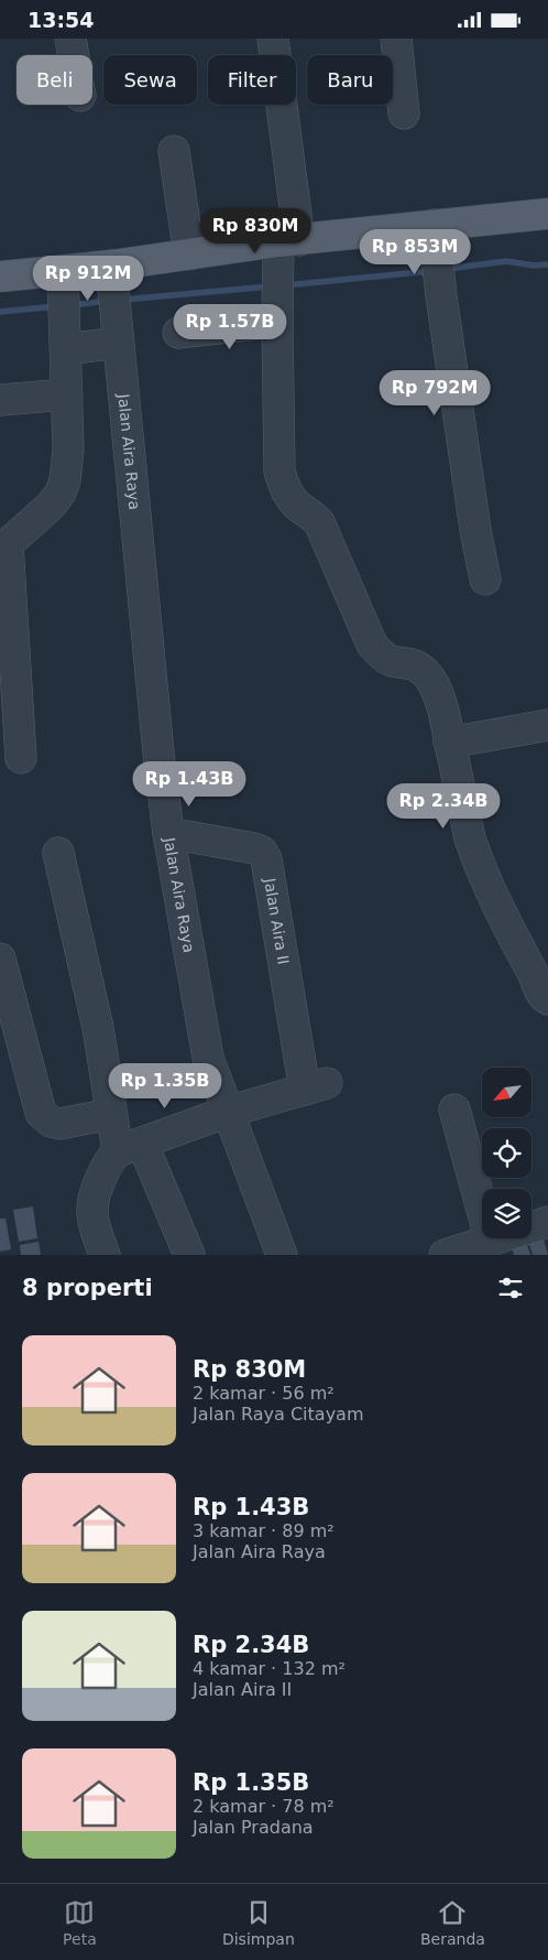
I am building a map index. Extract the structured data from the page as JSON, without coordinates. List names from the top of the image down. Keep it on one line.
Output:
{"streets":{"street":["Jalan Aira Raya","Jalan Aira II"]},"crossings":[["Jalan Aira Raya","Jalan Aira II"]],"north":"bottom left","page":{"status":"13:54","chip":["Beli","Sewa","Filter","Baru"],"price":["Rp 830M","Rp 853M","Rp 912M","Rp 1.57B","Rp 792M","Rp 1.43B","Rp 2.34B","Rp 1.35B"],"heading":"8 properti","list":[{"name":"Rp 830M","note":"2 kamar · 56 m² · Jalan Raya Citayam"},{"name":"Rp 1.43B","note":"3 kamar · 89 m² · Jalan Aira Raya"},{"name":"Rp 2.34B","note":"4 kamar · 132 m² · Jalan Aira II"},{"name":"Rp 1.35B","note":"2 kamar · 78 m² · Jalan Pradana"}],"tabs":["Peta","Disimpan","Beranda"]}}
